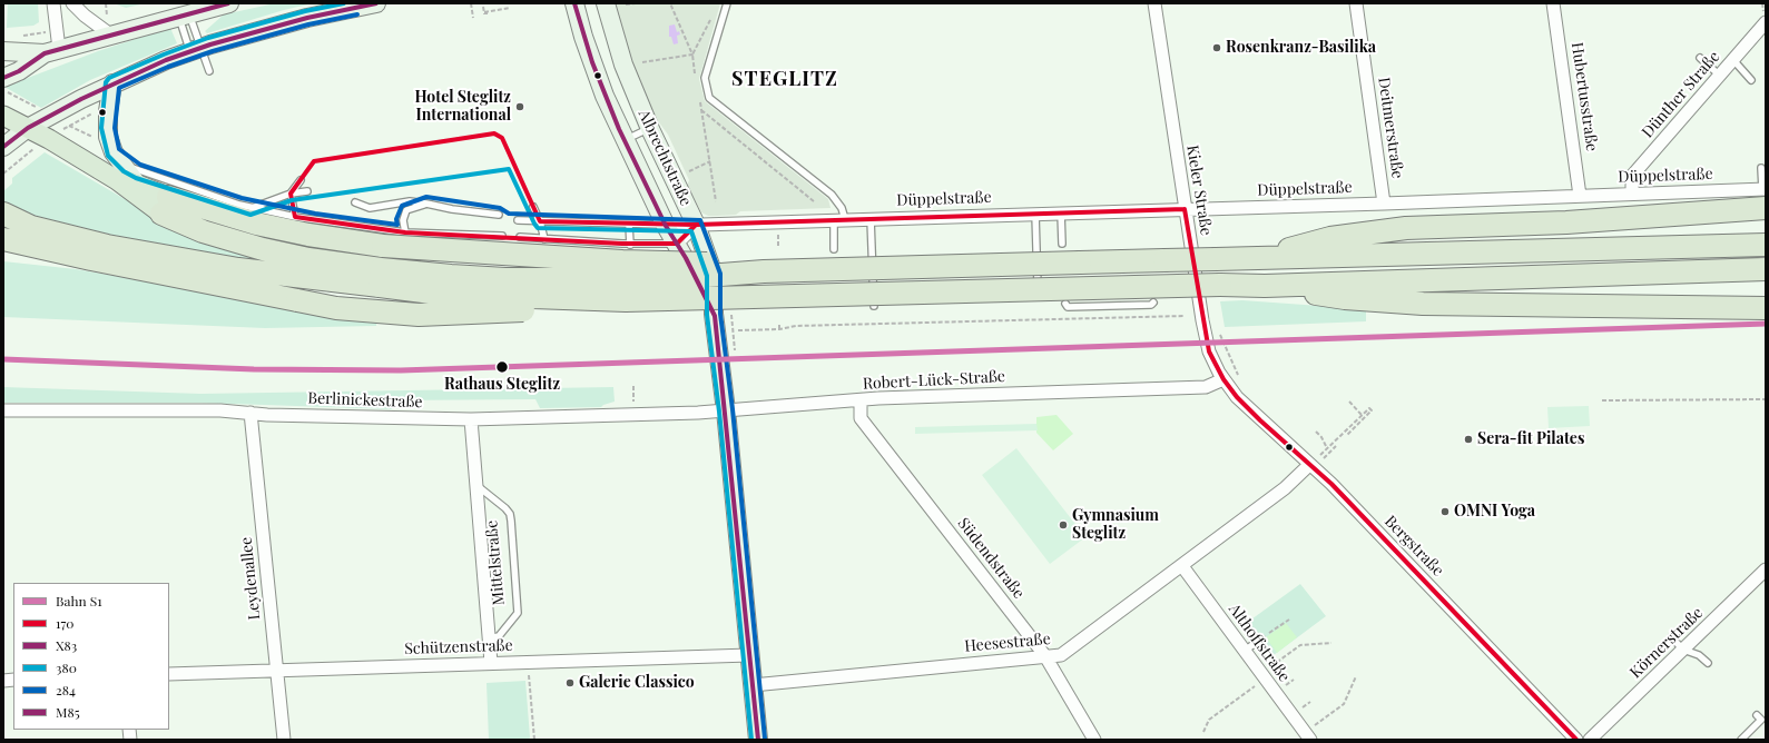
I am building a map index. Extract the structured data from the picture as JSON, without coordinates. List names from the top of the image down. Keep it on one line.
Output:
{"streets":{"main road":["Albrechtstraße"],"street":["Dünther Straße","Hubertusstraße","Deitmerstraße","Düppelstraße","Kieler Straße","Robert-Lück-Straße","Berlinickestraße","Bergstraße","Südendstraße","Mittelstraße","Leydenallee","Heesestraße","Althoffstraße","Körnerstraße","Schützenstraße"]},"crossings":[["Dünther Straße","Düppelstraße"],["Hubertusstraße","Düppelstraße"],["Deitmerstraße","Düppelstraße"],["Albrechtstraße","Düppelstraße"],["Albrechtstraße","Robert-Lück-Straße"],["Albrechtstraße","Berlinickestraße"],["Albrechtstraße","Heesestraße"],["Albrechtstraße","Schützenstraße"],["Düppelstraße","Kieler Straße"],["Kieler Straße","Robert-Lück-Straße"],["Kieler Straße","Bergstraße"],["Robert-Lück-Straße","Berlinickestraße"],["Robert-Lück-Straße","Bergstraße"],["Robert-Lück-Straße","Südendstraße"],["Berlinickestraße","Mittelstraße"],["Berlinickestraße","Leydenallee"],["Bergstraße","Heesestraße"],["Südendstraße","Heesestraße"],["Mittelstraße","Schützenstraße"],["Leydenallee","Schützenstraße"],["Heesestraße","Althoffstraße"]],"districts":["STEGLITZ"],"places":["Rosenkranz-Basilika","Hotel Steglitz International","Rathaus Steglitz","Sera-fit Pilates","OMNI Yoga","Gymnasium Steglitz","Galerie Classico"],"lines":["transit line X83","transit line 380","transit line M85","transit line 284","transit line 170","rail line S1"],"legend":["Bahn S1","170","X83","380","284","M85"]}
